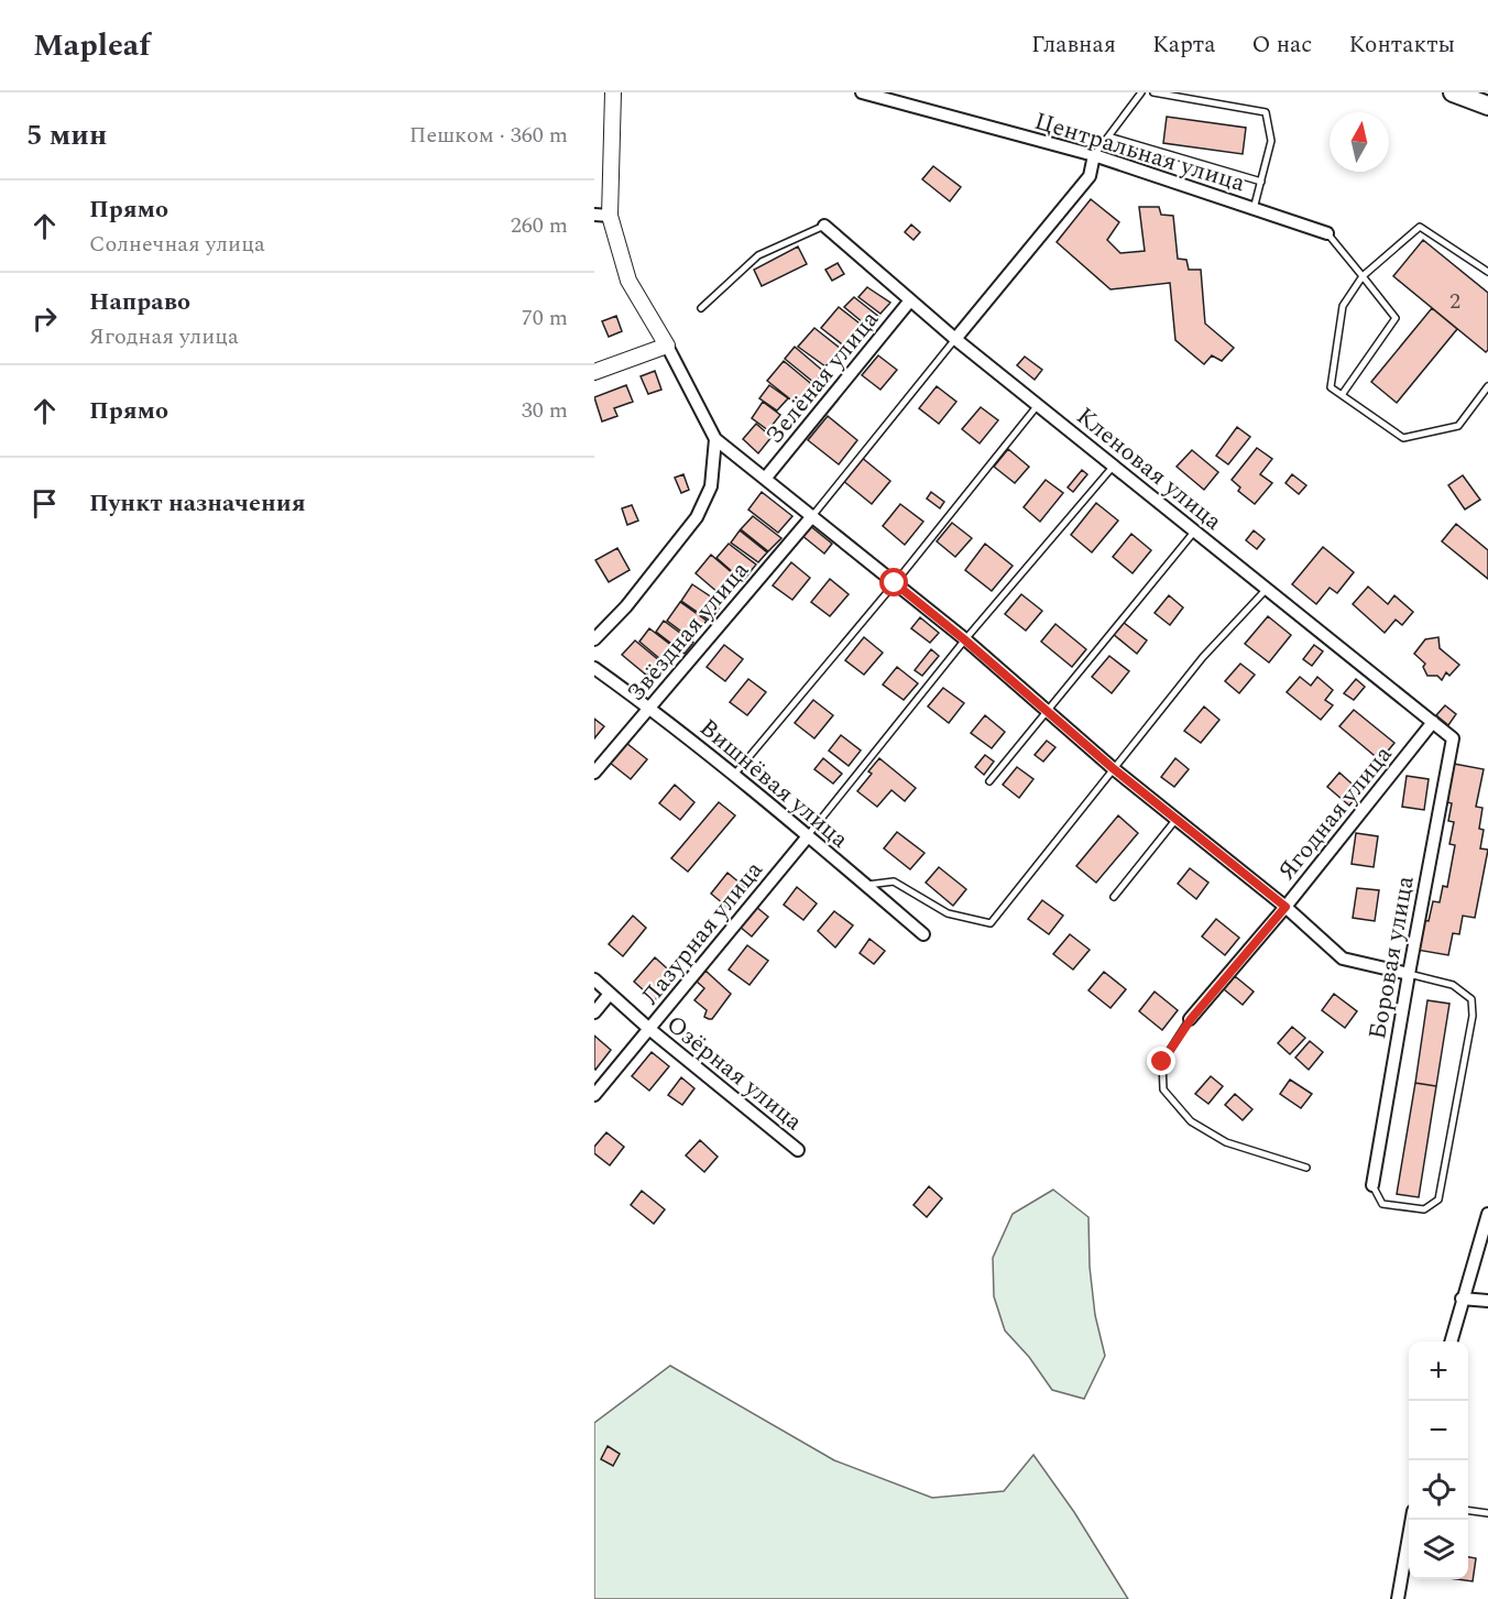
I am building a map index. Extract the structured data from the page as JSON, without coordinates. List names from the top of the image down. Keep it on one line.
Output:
{"streets":{"street":["Центральная улица","Зелёная улица","Кленовая улица","Звёздная улица","Вишнёвая улица","Ягодная улица","Лазурная улица","Боровая улица","Озёрная улица"]},"crossings":[["Зелёная улица","Кленовая улица"],["Кленовая улица","Ягодная улица"],["Кленовая улица","Боровая улица"],["Звёздная улица","Вишнёвая улица"],["Вишнёвая улица","Лазурная улица"],["Лазурная улица","Озёрная улица"]],"house_numbers":["2"],"north":"top","page":{"header":"Mapleaf","nav":["Главная","Карта","О нас","Контакты"],"heading":["5 мин","Пешком · 360 m"],"list":[["Прямо","Солнечная улица","260 m"],["Направо","Ягодная улица","70 m"],["Прямо","30 m"],"Пункт назначения"],"map_buttons":["+","−"]}}
